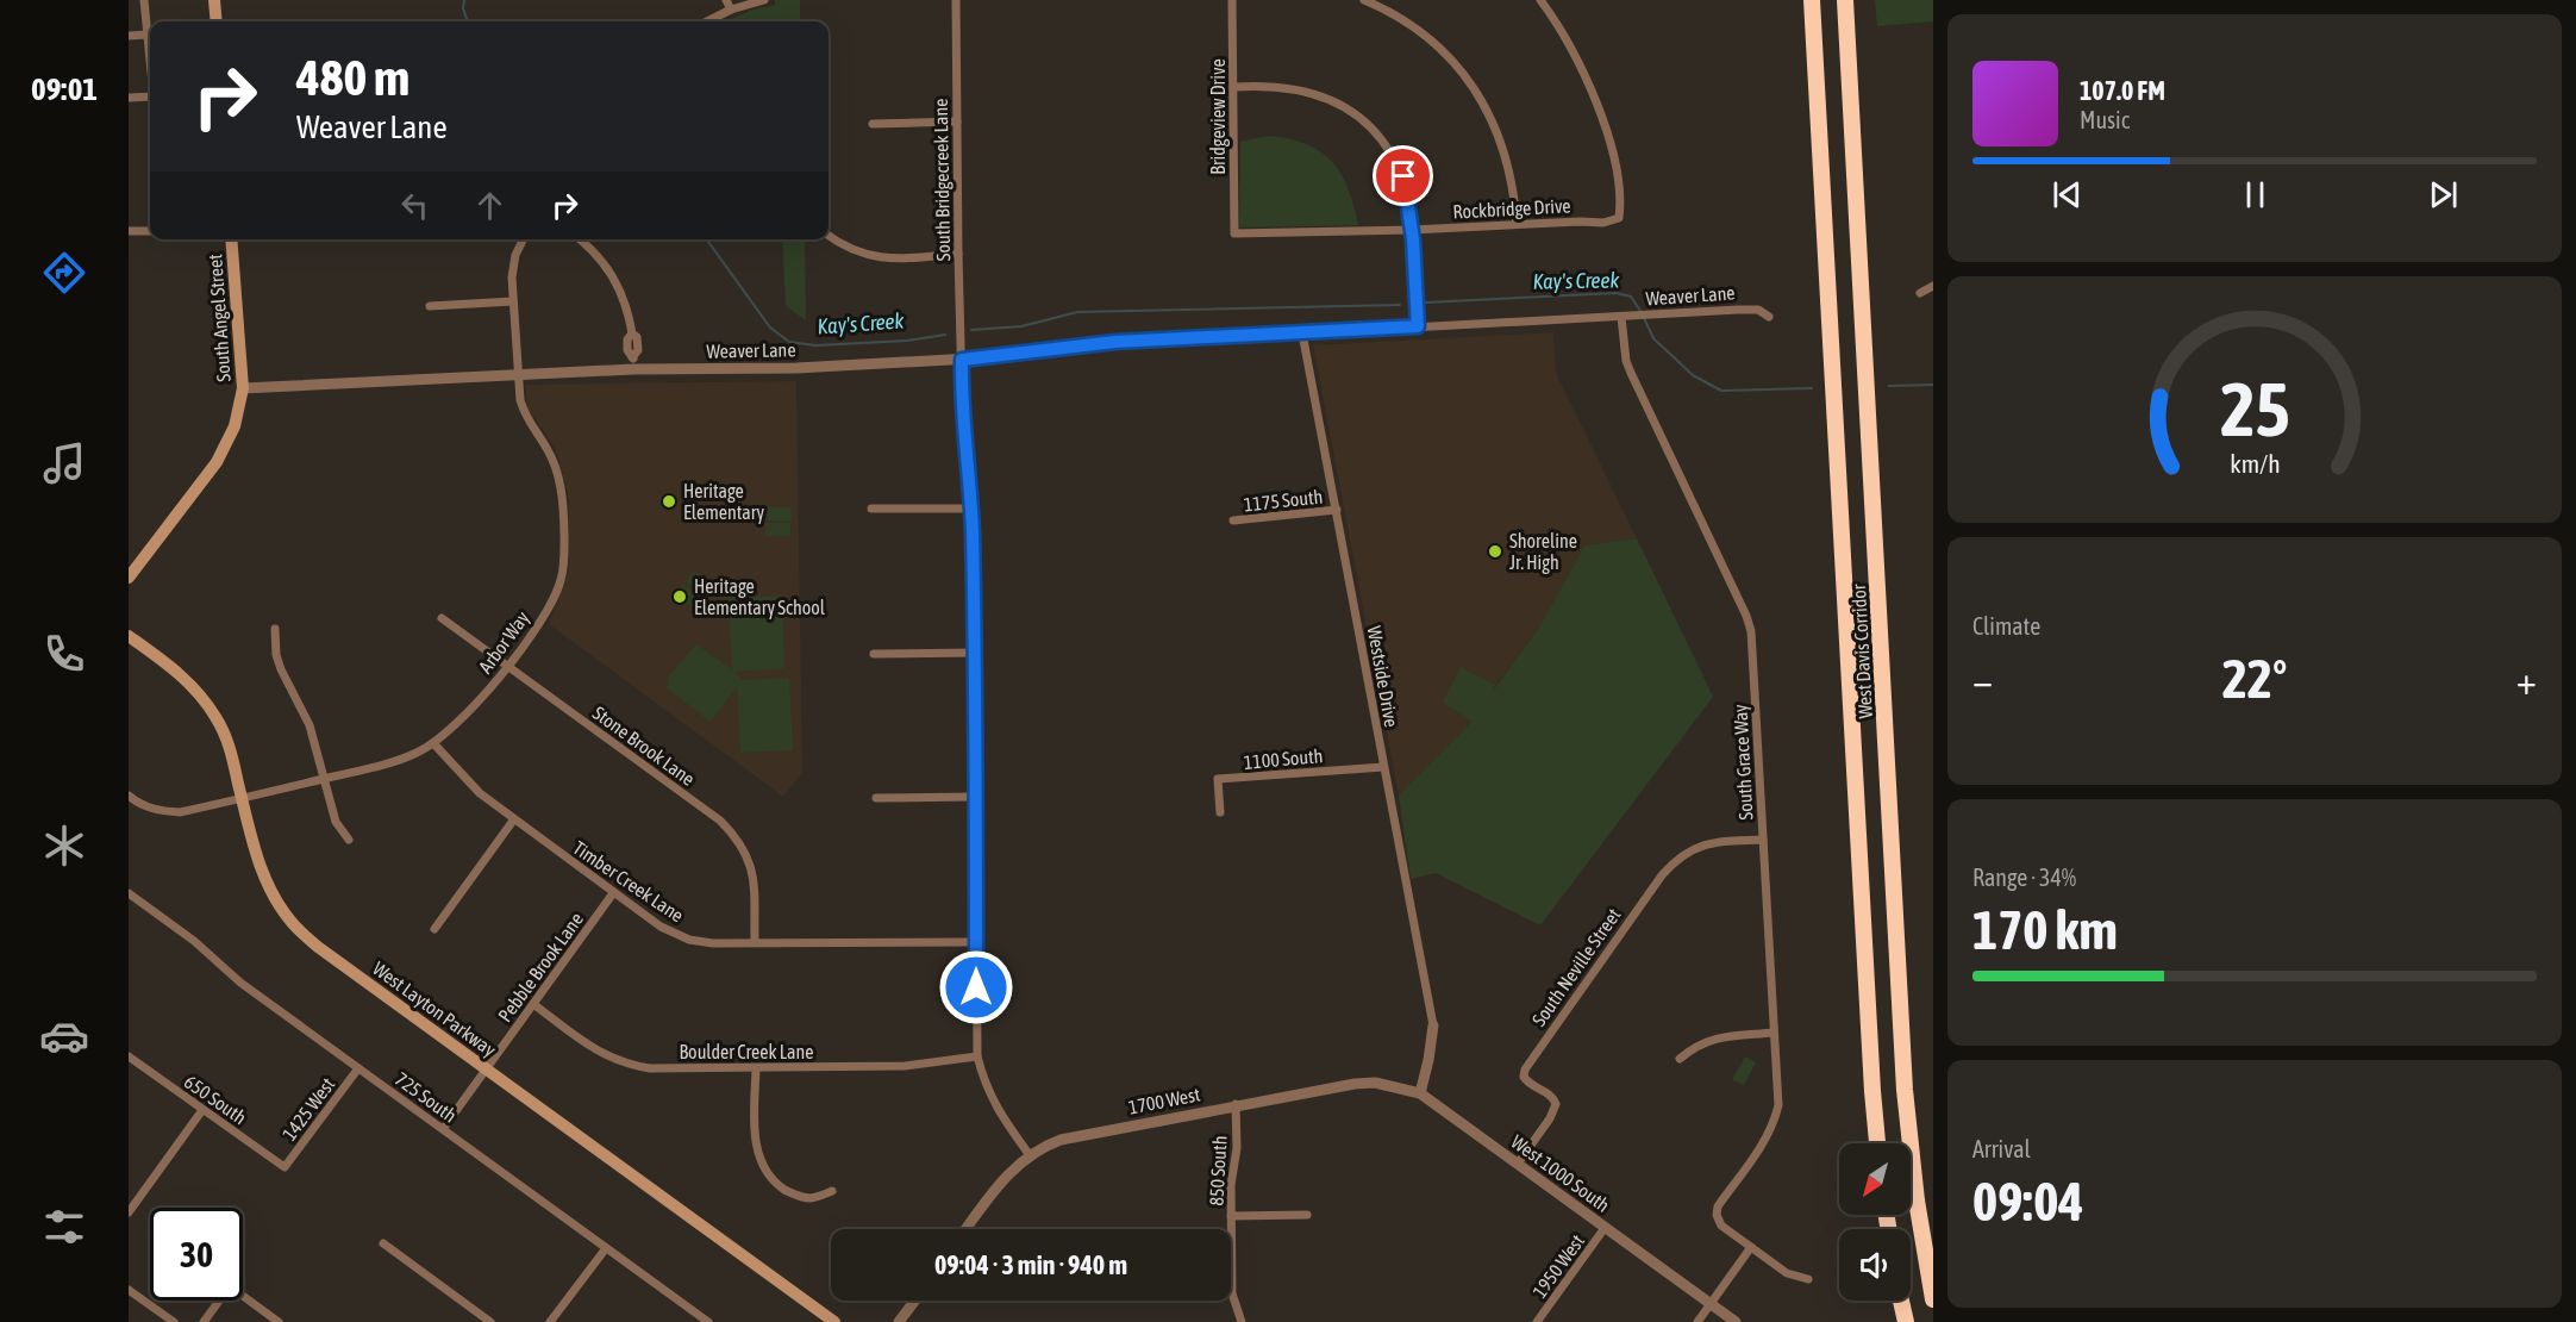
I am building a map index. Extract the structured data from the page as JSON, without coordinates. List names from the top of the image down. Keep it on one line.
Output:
{"streets":{"highway":["West Davis Corridor"],"main road":["South Angel Street","West Layton Parkway"],"street":["Bridgeview Drive","South Bridgecreek Lane","Rockbridge Drive","Weaver Lane","1175 South","Arbor Way","Westside Drive","Stone Brook Lane","1100 South","South Grace Way","Timber Creek Lane","Pebble Brook Lane","South Neville Street","Boulder Creek Lane","725 South","650 South","1700 West","1425 West","850 South","West 1000 South","1950 West"]},"crossings":[["Bridgeview Drive","Rockbridge Drive"],["South Bridgecreek Lane","Weaver Lane"],["South Bridgecreek Lane","Timber Creek Lane"],["South Bridgecreek Lane","Boulder Creek Lane"],["South Bridgecreek Lane","1700 West"],["Weaver Lane","South Angel Street"],["Weaver Lane","Arbor Way"],["Weaver Lane","Westside Drive"],["Weaver Lane","South Grace Way"],["1175 South","Westside Drive"],["Arbor Way","Stone Brook Lane"],["Arbor Way","Timber Creek Lane"],["Arbor Way","West Layton Parkway"],["Westside Drive","1100 South"],["Stone Brook Lane","Timber Creek Lane"],["South Grace Way","South Neville Street"],["Timber Creek Lane","Pebble Brook Lane"],["Pebble Brook Lane","West Layton Parkway"],["Pebble Brook Lane","Boulder Creek Lane"],["Pebble Brook Lane","725 South"],["South Neville Street","West 1000 South"],["725 South","1425 West"],["650 South","1425 West"],["1700 West","850 South"],["1700 West","West 1000 South"],["West 1000 South","1950 West"]],"water":["Kay's Creek"],"places":["Heritage Elementary","Shoreline Jr. High","Heritage Elementary School"],"north":"bottom left","page":{"tabs":"09:01","turn":["480 m","Weaver Lane"],"song":["107.0 FM","Music"],"tile":["Climate",["Range · 34%","170 km"],["Arrival","09:04"]],"heat":["−","22°","+"],"limit":"30","trip":"09:04 · 3 min · 940 m","gauge":["25","km/h"]}}
